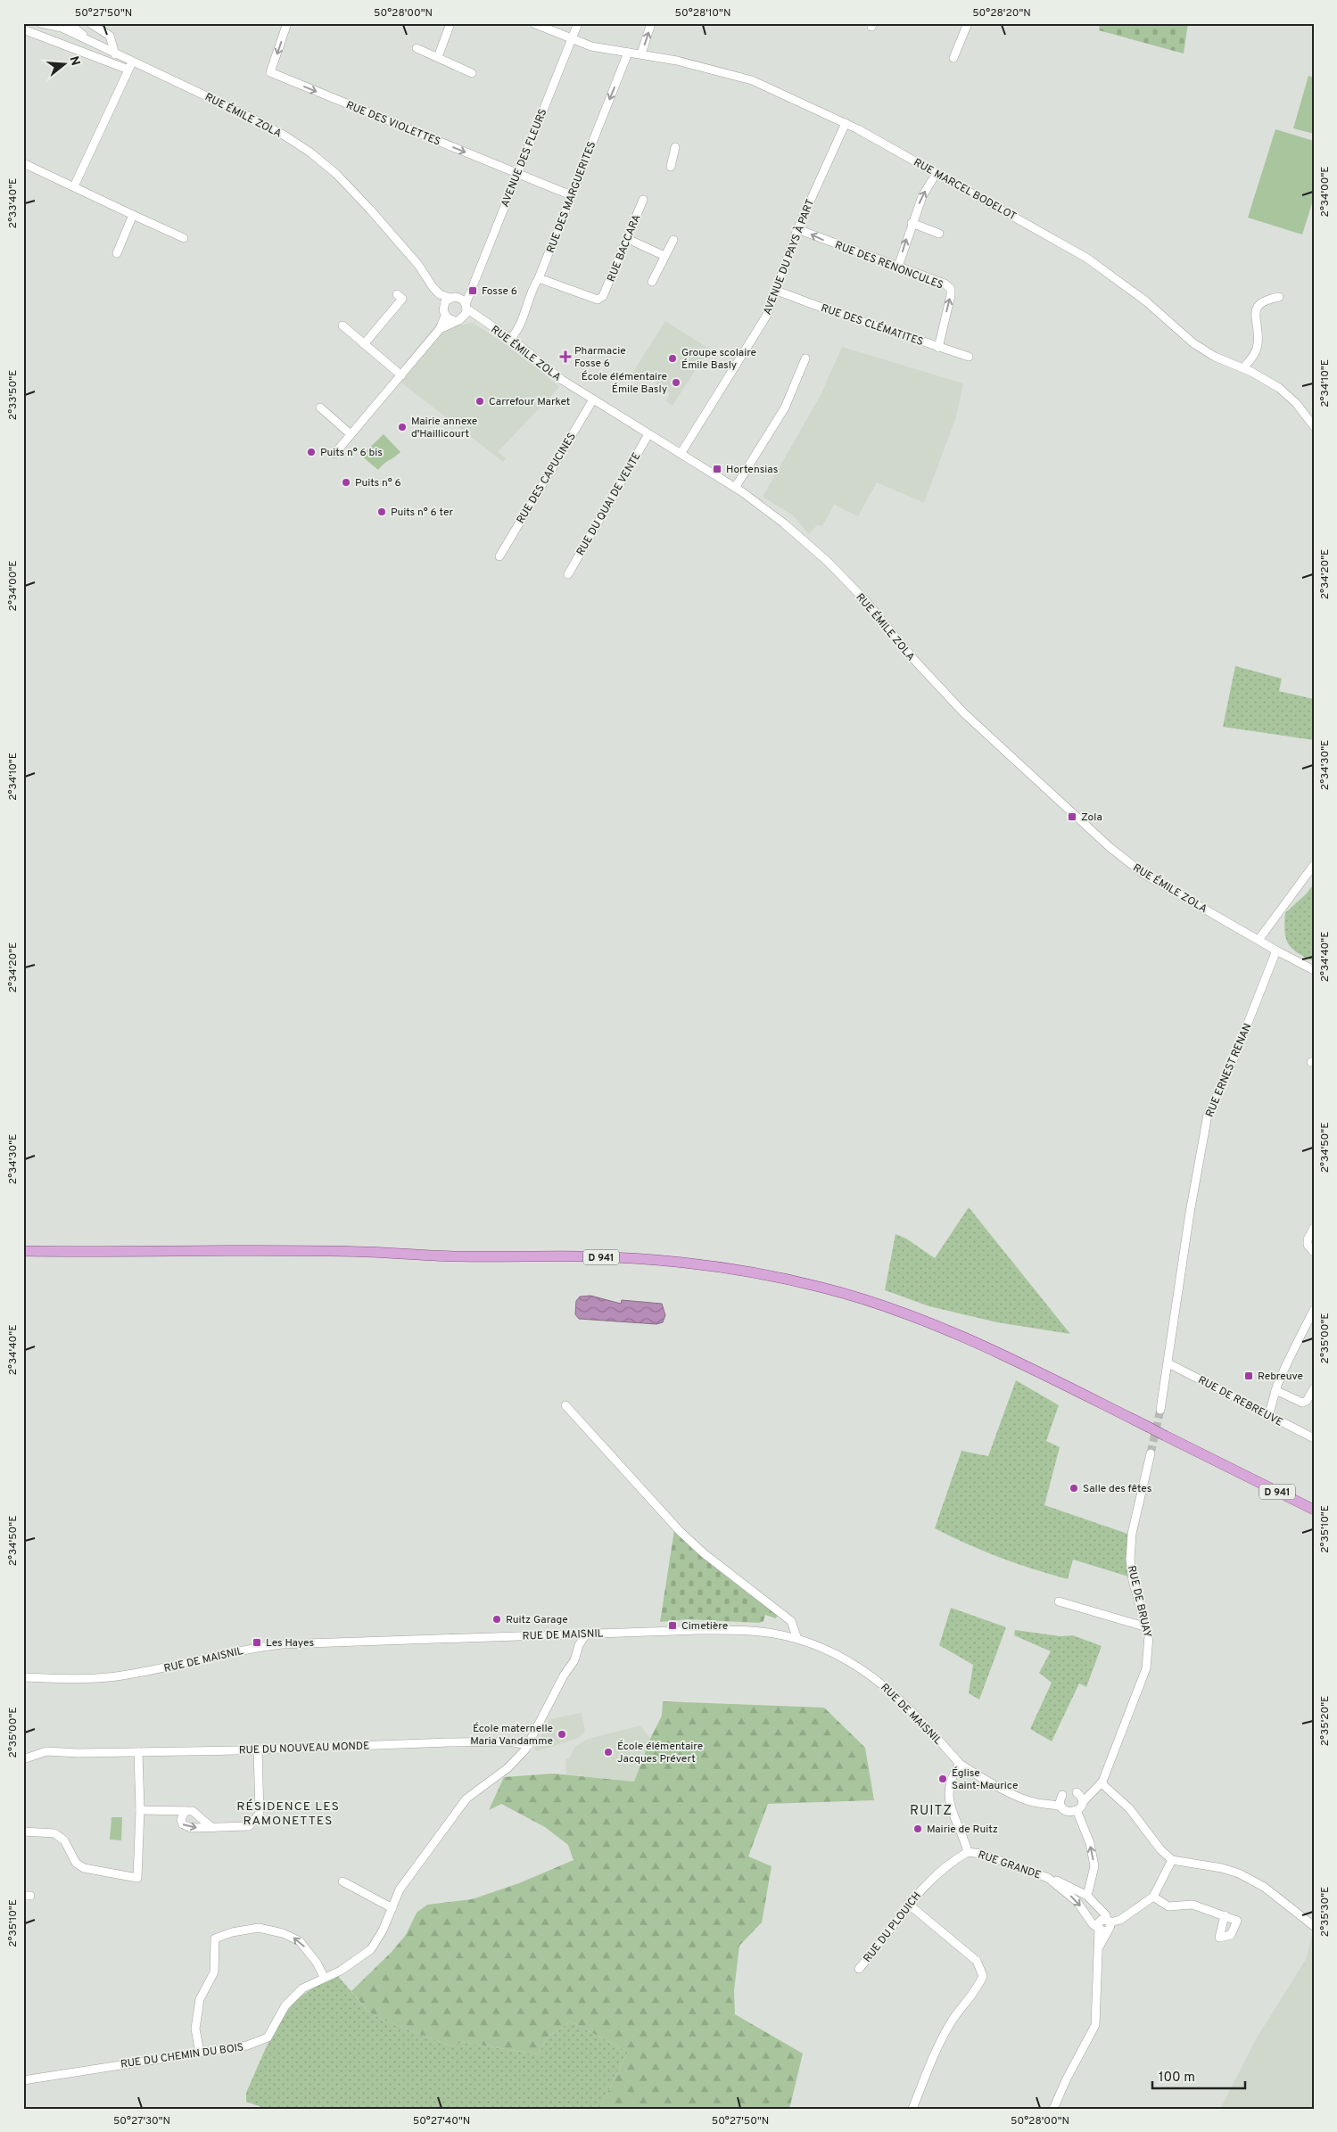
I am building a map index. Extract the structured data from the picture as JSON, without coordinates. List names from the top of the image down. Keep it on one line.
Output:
{"streets":{"main road":["D 941"],"street":["RUE ÉMILE ZOLA","RUE DES VIOLETTES","AVENUE DES FLEURS","RUE MARCEL BODELOT","RUE DES MARGUERITES","RUE BACCARA","AVENUE DU PAYS À PART","RUE DES RENONCULES","RUE DES CLÉMATITES","RUE DES CAPUCINES","RUE DU QUAI DE VENTE","RUE ERNEST RENAN","RUE DE REBREUVE","RUE DE BRUAY","RUE DE MAISNIL","RUE DU NOUVEAU MONDE","RUE GRANDE","RUE DU PLOUICH","RUE DU CHEMIN DU BOIS"]},"crossings":[["RUE ÉMILE ZOLA","AVENUE DES FLEURS"],["RUE ÉMILE ZOLA","RUE DES MARGUERITES"],["RUE ÉMILE ZOLA","AVENUE DU PAYS À PART"],["RUE ÉMILE ZOLA","RUE DES CAPUCINES"],["RUE ÉMILE ZOLA","RUE DU QUAI DE VENTE"],["RUE ÉMILE ZOLA","RUE ERNEST RENAN"],["RUE DES VIOLETTES","AVENUE DES FLEURS"],["RUE DES VIOLETTES","RUE DES MARGUERITES"],["AVENUE DES FLEURS","RUE MARCEL BODELOT"],["RUE MARCEL BODELOT","RUE DES MARGUERITES"],["RUE MARCEL BODELOT","AVENUE DU PAYS À PART"],["RUE DES MARGUERITES","RUE BACCARA"],["AVENUE DU PAYS À PART","RUE DES RENONCULES"],["AVENUE DU PAYS À PART","RUE DES CLÉMATITES"],["RUE DES RENONCULES","RUE DES CLÉMATITES"],["RUE ERNEST RENAN","RUE DE REBREUVE"],["RUE DE BRUAY","RUE DE MAISNIL"],["RUE DE MAISNIL","RUE GRANDE"],["RUE DE MAISNIL","RUE DU CHEMIN DU BOIS"],["RUE DU NOUVEAU MONDE","RUE DU CHEMIN DU BOIS"],["RUE GRANDE","RUE DU PLOUICH"]],"one_way":["RUE DES VIOLETTES","RUE DES MARGUERITES","RUE DES RENONCULES"],"districts":["RÉSIDENCE LES RAMONETTES","RUITZ"],"places":{"transit":["Fosse 6","Hortensias","Zola","Rebreuve","Cimetière","Les Hayes"],"health":["Pharmacie Fosse 6"],"other":["Groupe scolaire Émile Basly","École élémentaire Émile Basly","Carrefour Market","Mairie annexe d'Haillicourt","Puits n° 6 bis","Puits n° 6","Puits n° 6 ter","Salle des fêtes","Ruitz Garage","École maternelle Maria Vandamme","École élémentaire Jacques Prévert","Église Saint-Maurice","Mairie de Ruitz"]},"scale_bar":"100 m","north":"right","coordinates":["50°27'50\"N","50°28'00\"N","50°28'10\"N","50°28'20\"N","2°34'00\"E","2°33'40\"E","2°34'10\"E","2°33'50\"E","2°34'20\"E","2°34'30\"E","2°34'40\"E","2°34'50\"E","2°35'00\"E","2°35'10\"E","2°35'20\"E","2°35'30\"E","50°27'30\"N","50°27'40\"N"]}
